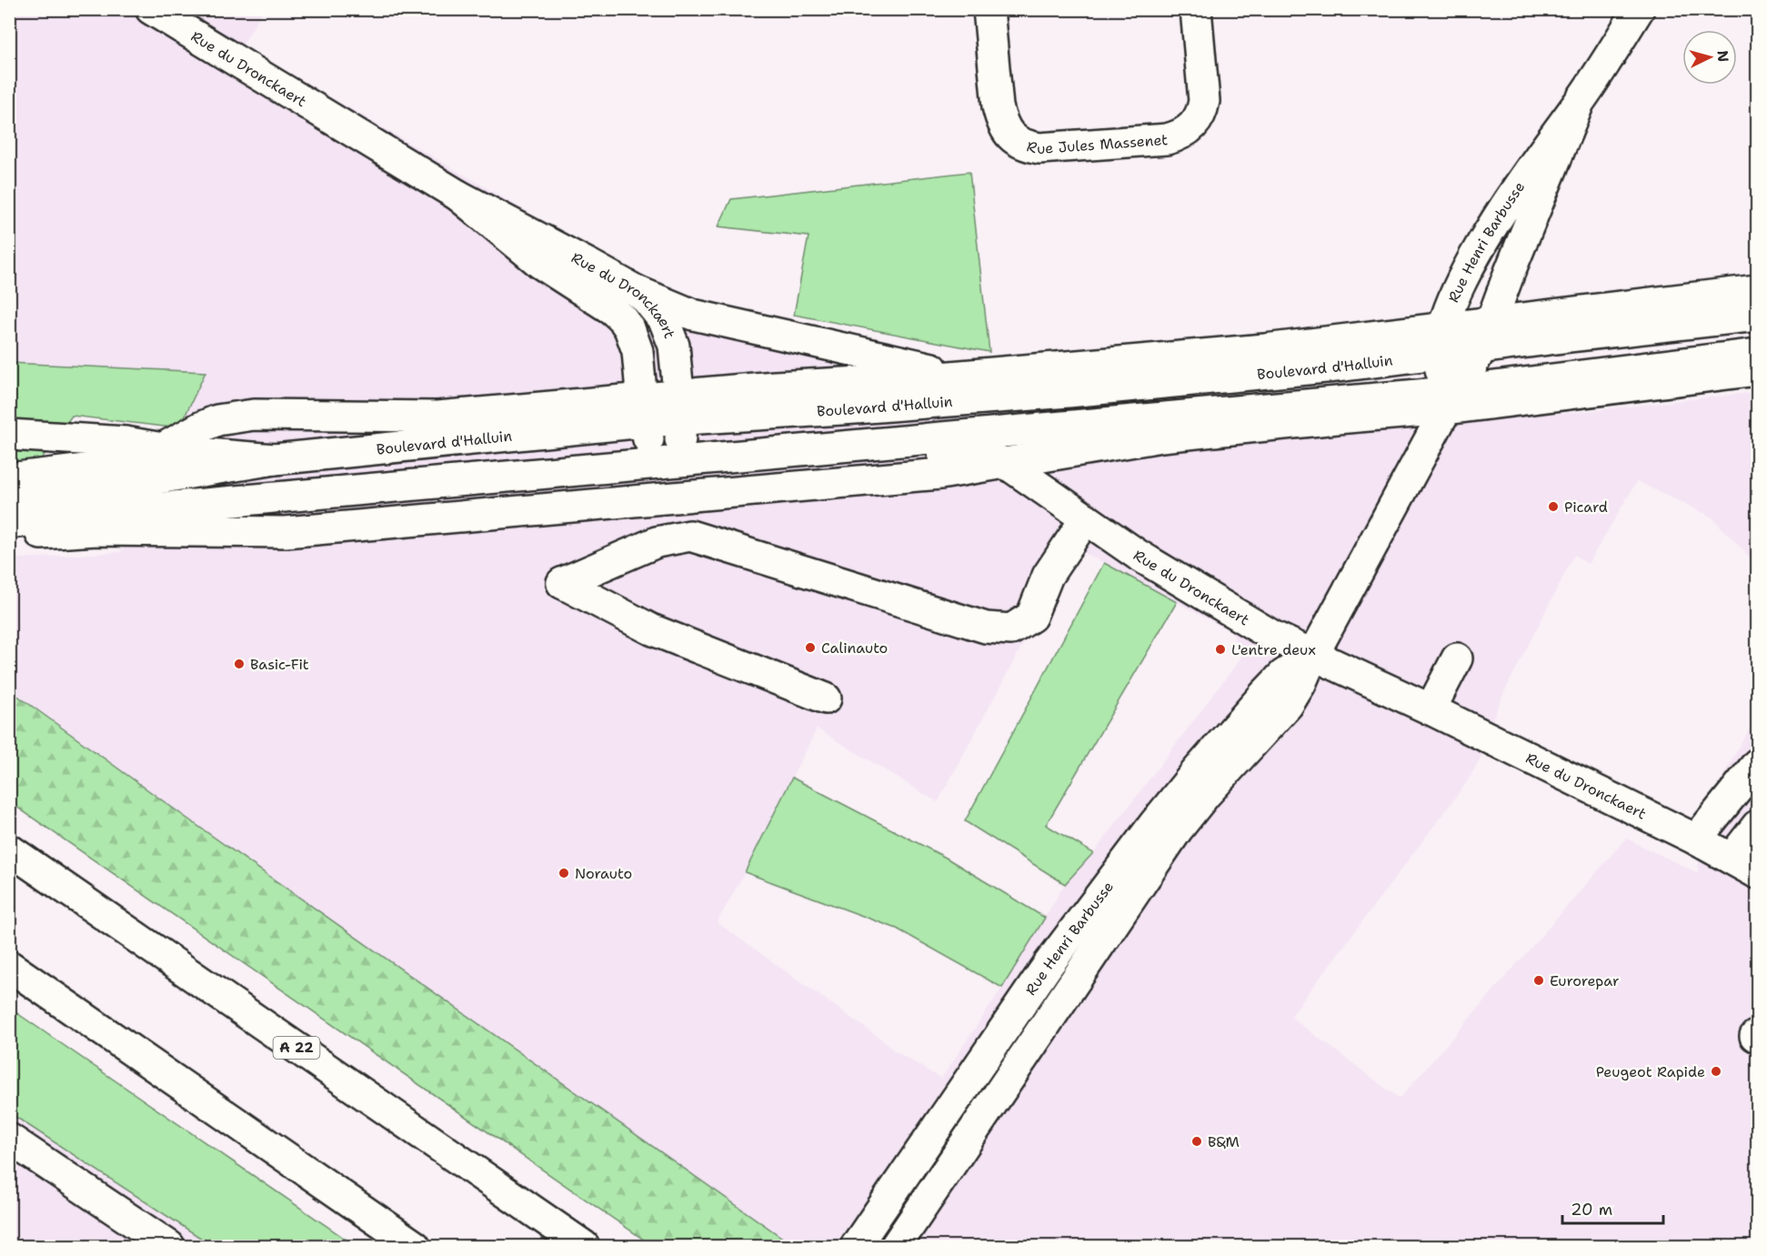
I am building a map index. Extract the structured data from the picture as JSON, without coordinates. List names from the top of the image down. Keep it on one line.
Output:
{"streets":{"main road":["Rue du Dronckaert","Rue Jules Massenet","Rue Henri Barbusse","Boulevard d'Halluin","A 22"]},"crossings":[["Rue du Dronckaert","Rue Henri Barbusse"],["Rue du Dronckaert","Boulevard d'Halluin"],["Rue Henri Barbusse","Boulevard d'Halluin"]],"places":["Picard","Calinauto","L'entre deux","Basic-Fit","Norauto","Eurorepar","Peugeot Rapide","B&M"],"scale_bar":"20 m","north":"right"}
